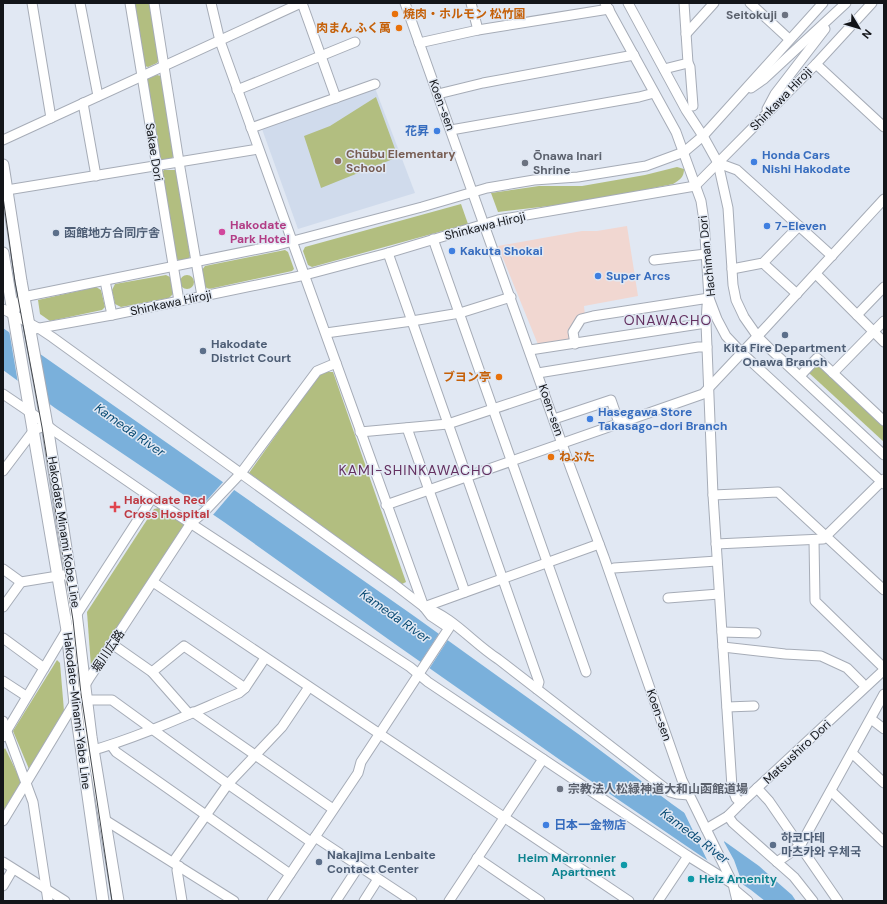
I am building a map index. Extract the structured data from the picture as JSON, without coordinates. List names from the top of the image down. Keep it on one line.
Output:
{"streets":{"main road":["Hakodate Minami Kobe Line","Hakodate-Minami-Yabe Line"],"street":["Shinkawa Hiroji","Koen-sen","Sakae Dori","Hachiman Dori","堀川広路","Matsushiro Dori"]},"crossings":[["Shinkawa Hiroji","Koen-sen"],["Shinkawa Hiroji","Sakae Dori"],["Shinkawa Hiroji","Hachiman Dori"],["Shinkawa Hiroji","Hakodate Minami Kobe Line"],["Koen-sen","Matsushiro Dori"],["Hakodate Minami Kobe Line","堀川広路"],["堀川広路","Hakodate-Minami-Yabe Line"]],"districts":["ONAWACHO","KAMI-SHINKAWACHO"],"water":["Kameda River"],"places":{"other":["焼肉・ホルモン 松竹園","Seitokuji","肉まん ふく萬","花昇","Chūbu Elementary School","Honda Cars Nishi Hakodate","Ōnawa Inari Shrine","7-Eleven","Hakodate Park Hotel","函館地方合同庁舎","Kakuta Shokai","Super Arcs","Kita Fire Department Onawa Branch","Hakodate District Court","ブヨン亭","Hasegawa Store Takasago-dori Branch","ねぶた","宗教法人松緑神道大和山函館道場","日本一金物店","하코다테 마츠카와 우체국","Nakajima Lenbaite Contact Center","Heim Marronnier Apartment","Heiz Amenity"],"health":["Hakodate Red Cross Hospital"]},"north":"bottom right"}
